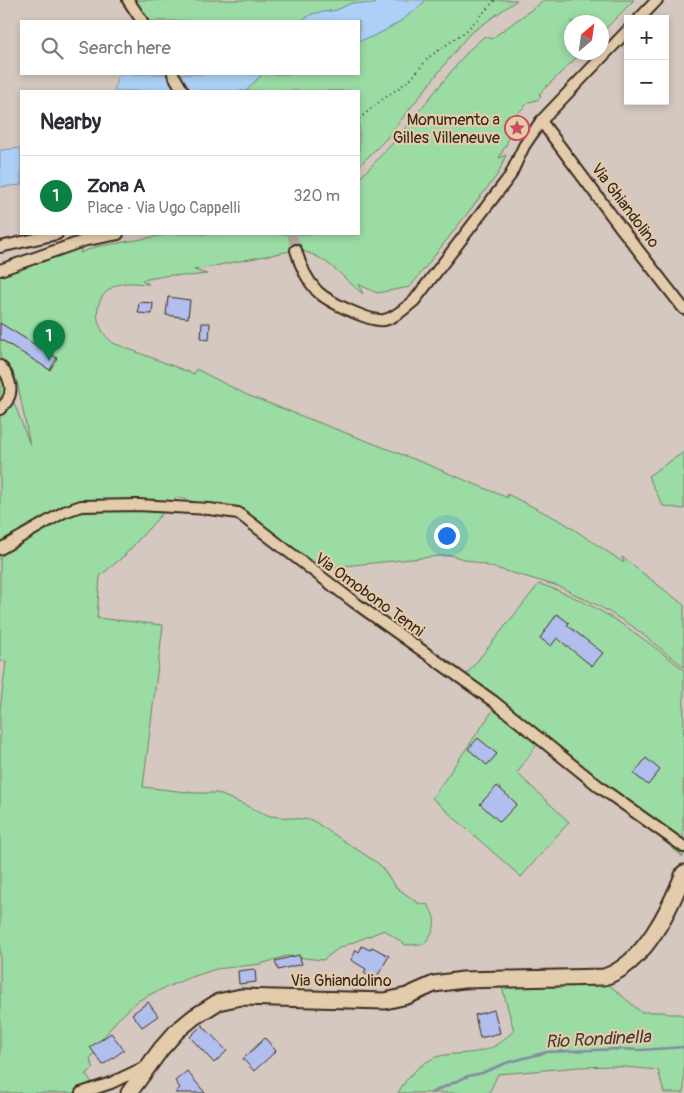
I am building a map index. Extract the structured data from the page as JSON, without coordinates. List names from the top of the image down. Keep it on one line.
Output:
{"streets":{"street":["Via Ghiandolino","Via Omobono Tenni"]},"water":["Rio Rondinella"],"places":{"place":["Monumento a Gilles Villeneuve"]},"north":"top right","page":{"map_buttons":["+","−"],"search":"Search here","heading":"Nearby","list":[{"mark":"1","name":"Zona A","note":"Place · Via Ugo Cappelli","value":"320 m"}],"pins":"1"}}
